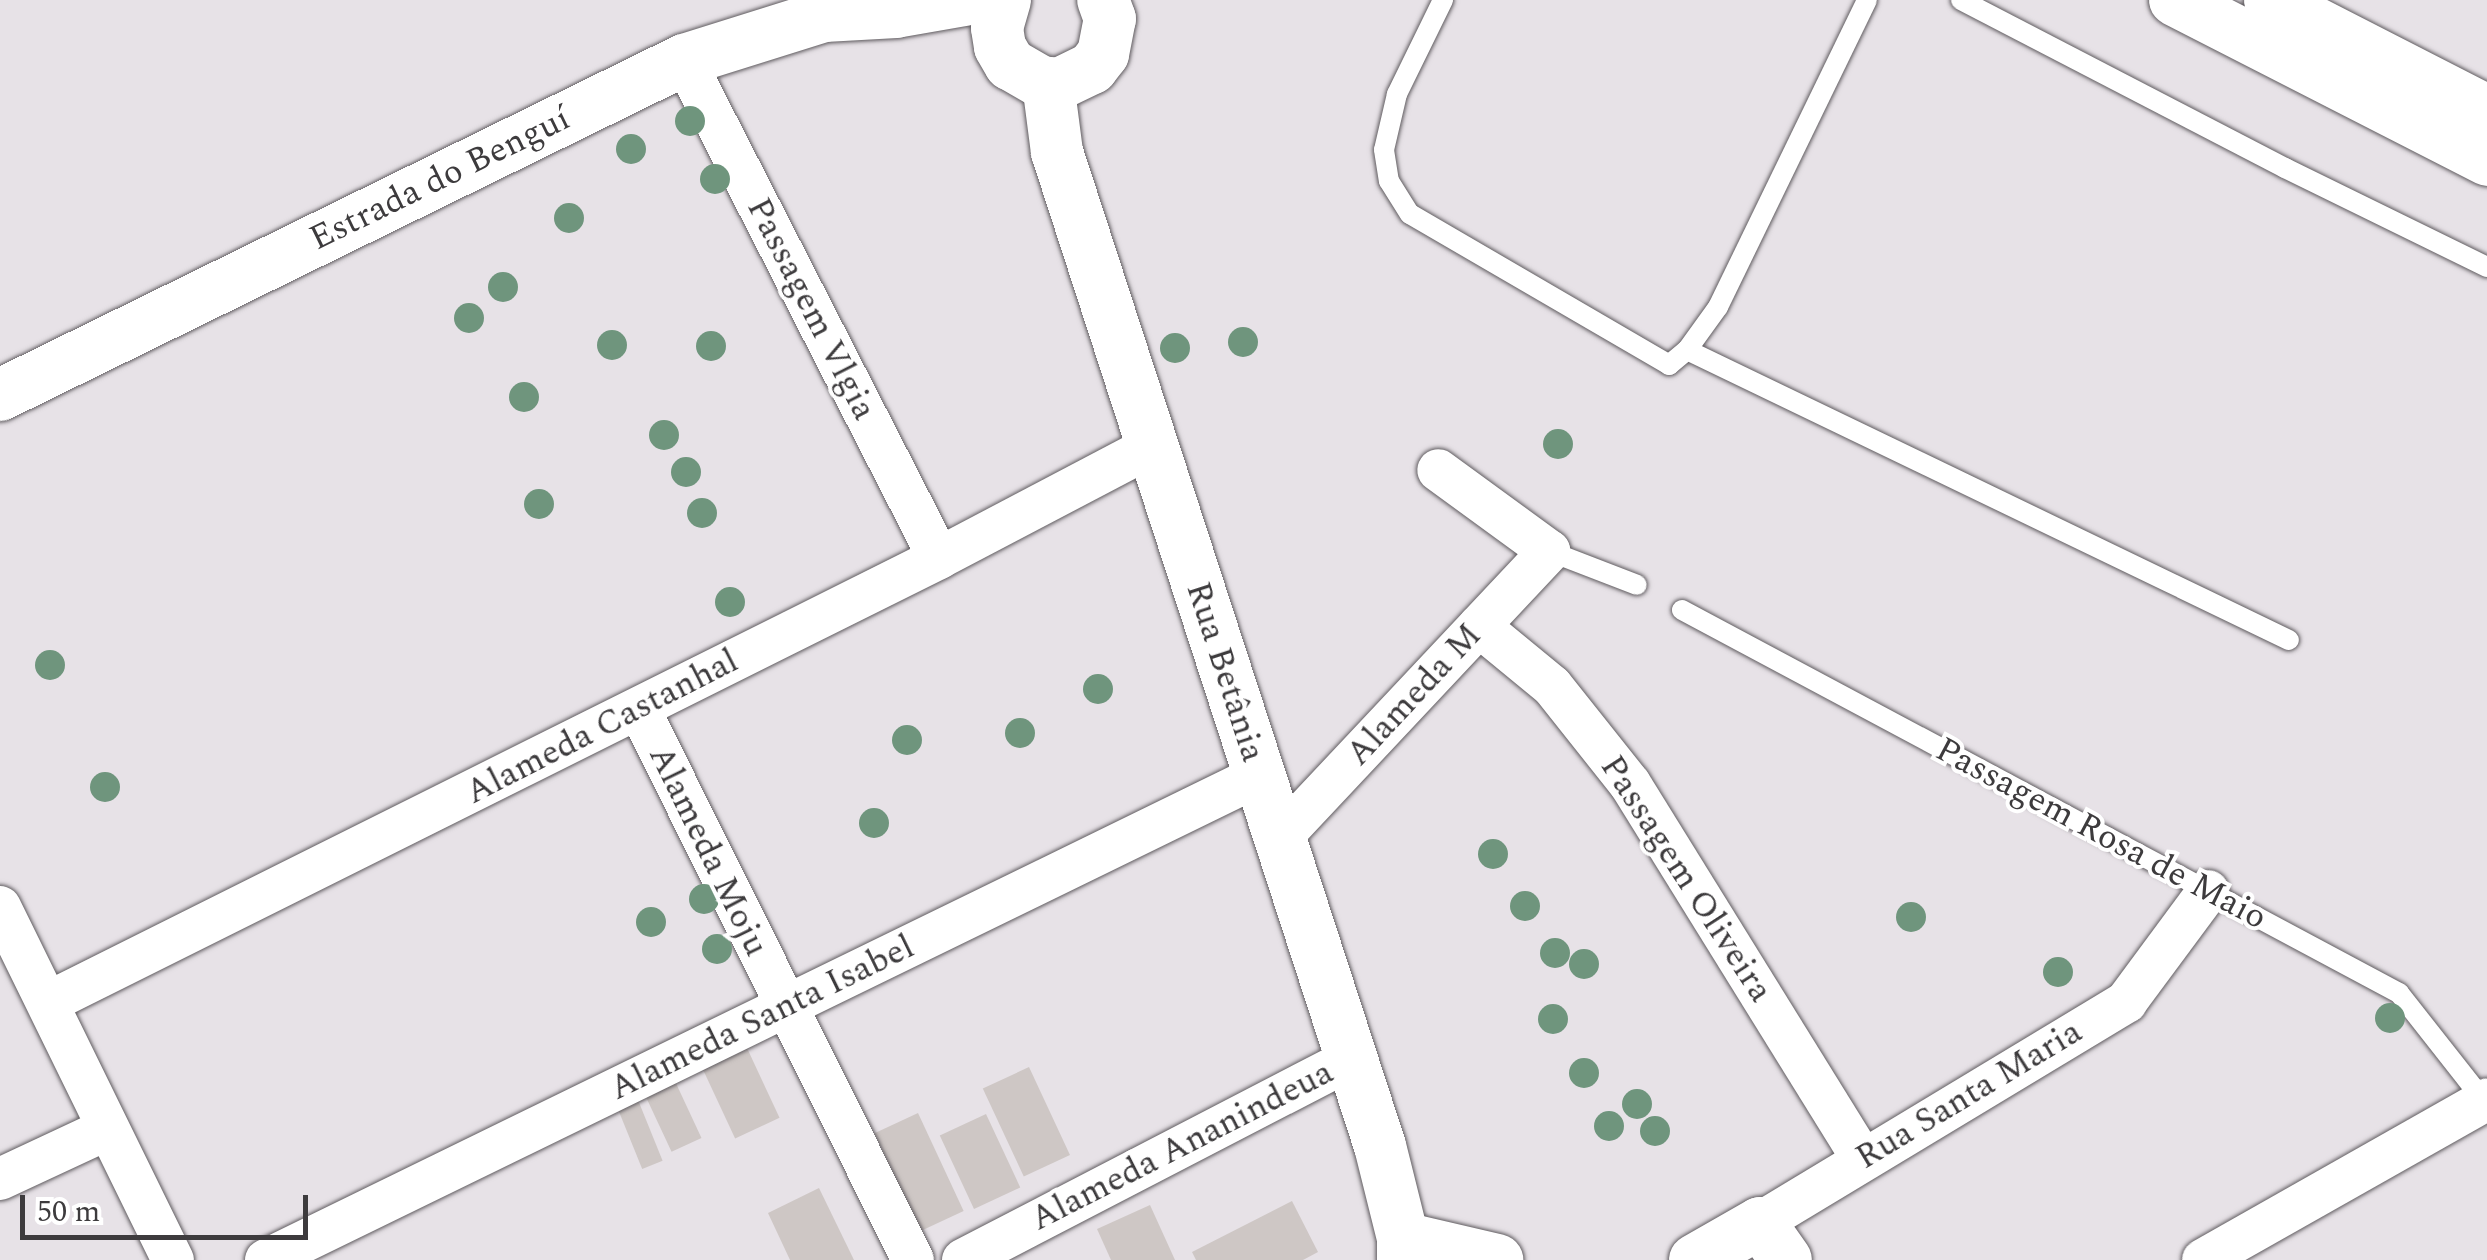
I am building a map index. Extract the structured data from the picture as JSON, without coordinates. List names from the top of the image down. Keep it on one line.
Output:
{"streets":{"street":["Estrada do Benguí","Passagem Vlgia","Rua Betânia","Alameda M","Alameda Castanhal","Alameda Moju","Passagem Oliveira","Alameda Santa Isabel","Rua Santa Maria","Alameda Ananindeua"],"lane":["Passagem Rosa de Maio"]},"crossings":[["Estrada do Benguí","Passagem Vlgia"],["Passagem Vlgia","Alameda Castanhal"],["Rua Betânia","Alameda M"],["Rua Betânia","Alameda Castanhal"],["Rua Betânia","Alameda Santa Isabel"],["Rua Betânia","Alameda Ananindeua"],["Alameda M","Passagem Oliveira"],["Alameda Castanhal","Alameda Moju"],["Passagem Rosa de Maio","Rua Santa Maria"],["Alameda Moju","Alameda Santa Isabel"],["Passagem Oliveira","Rua Santa Maria"]],"scale_bar":"50 m"}
